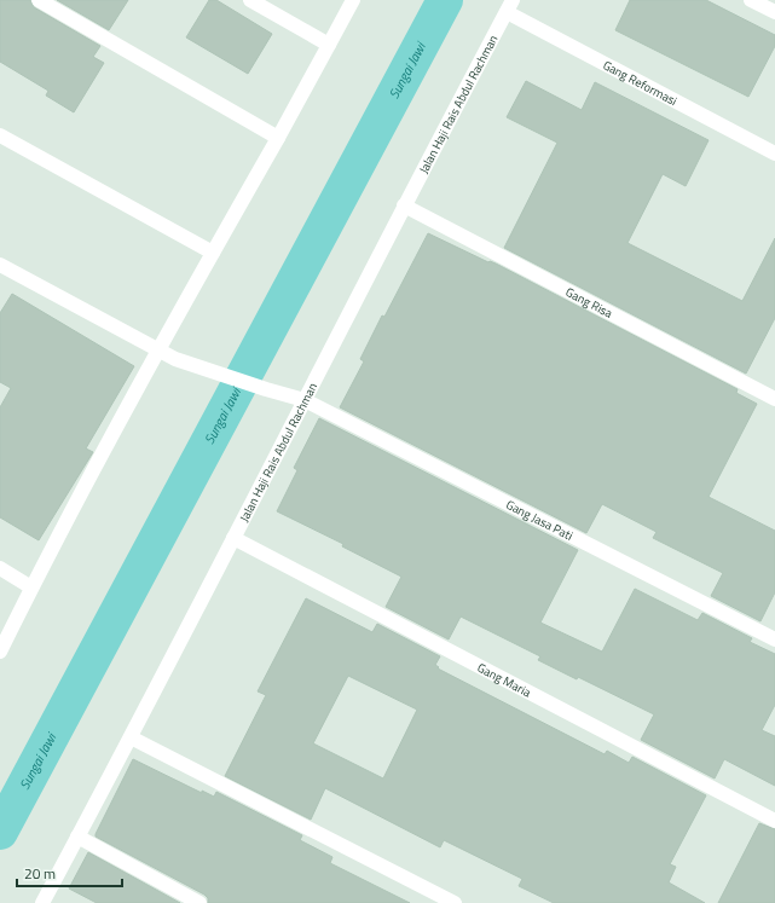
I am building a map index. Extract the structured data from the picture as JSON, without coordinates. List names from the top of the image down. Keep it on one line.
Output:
{"streets":{"street":["Gang Reformasi","Jalan Haji Rais Abdul Rachman","Gang Risa","Gang Jasa Pati","Gang Maria"]},"crossings":[["Gang Reformasi","Jalan Haji Rais Abdul Rachman"],["Jalan Haji Rais Abdul Rachman","Gang Risa"],["Jalan Haji Rais Abdul Rachman","Gang Jasa Pati"],["Jalan Haji Rais Abdul Rachman","Gang Maria"]],"water":["Sungai Jawi"],"scale_bar":"20 m"}
